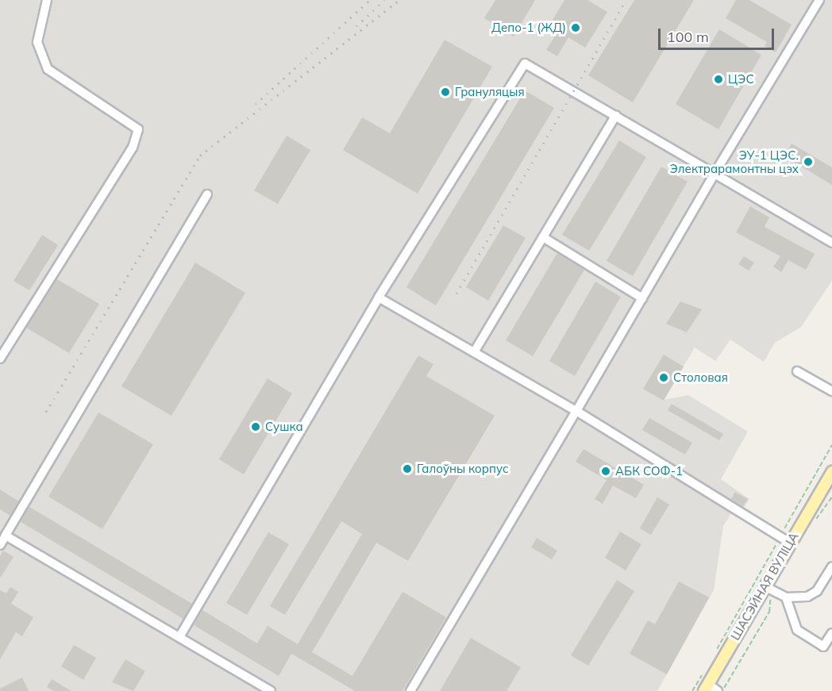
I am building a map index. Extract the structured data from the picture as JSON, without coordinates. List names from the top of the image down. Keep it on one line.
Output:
{"streets":{"main road":["ШАСЭЙНАЯ ВУЛІЦА"]},"places":["Депо-1 (ЖД)","ЦЭС","Грануляцыя","ЭУ-1 ЦЭС. Электрарамонтны цэх","Столовая","Сушка","Галоўны корпус","АБК СОФ-1"],"scale_bar":"100 m"}
